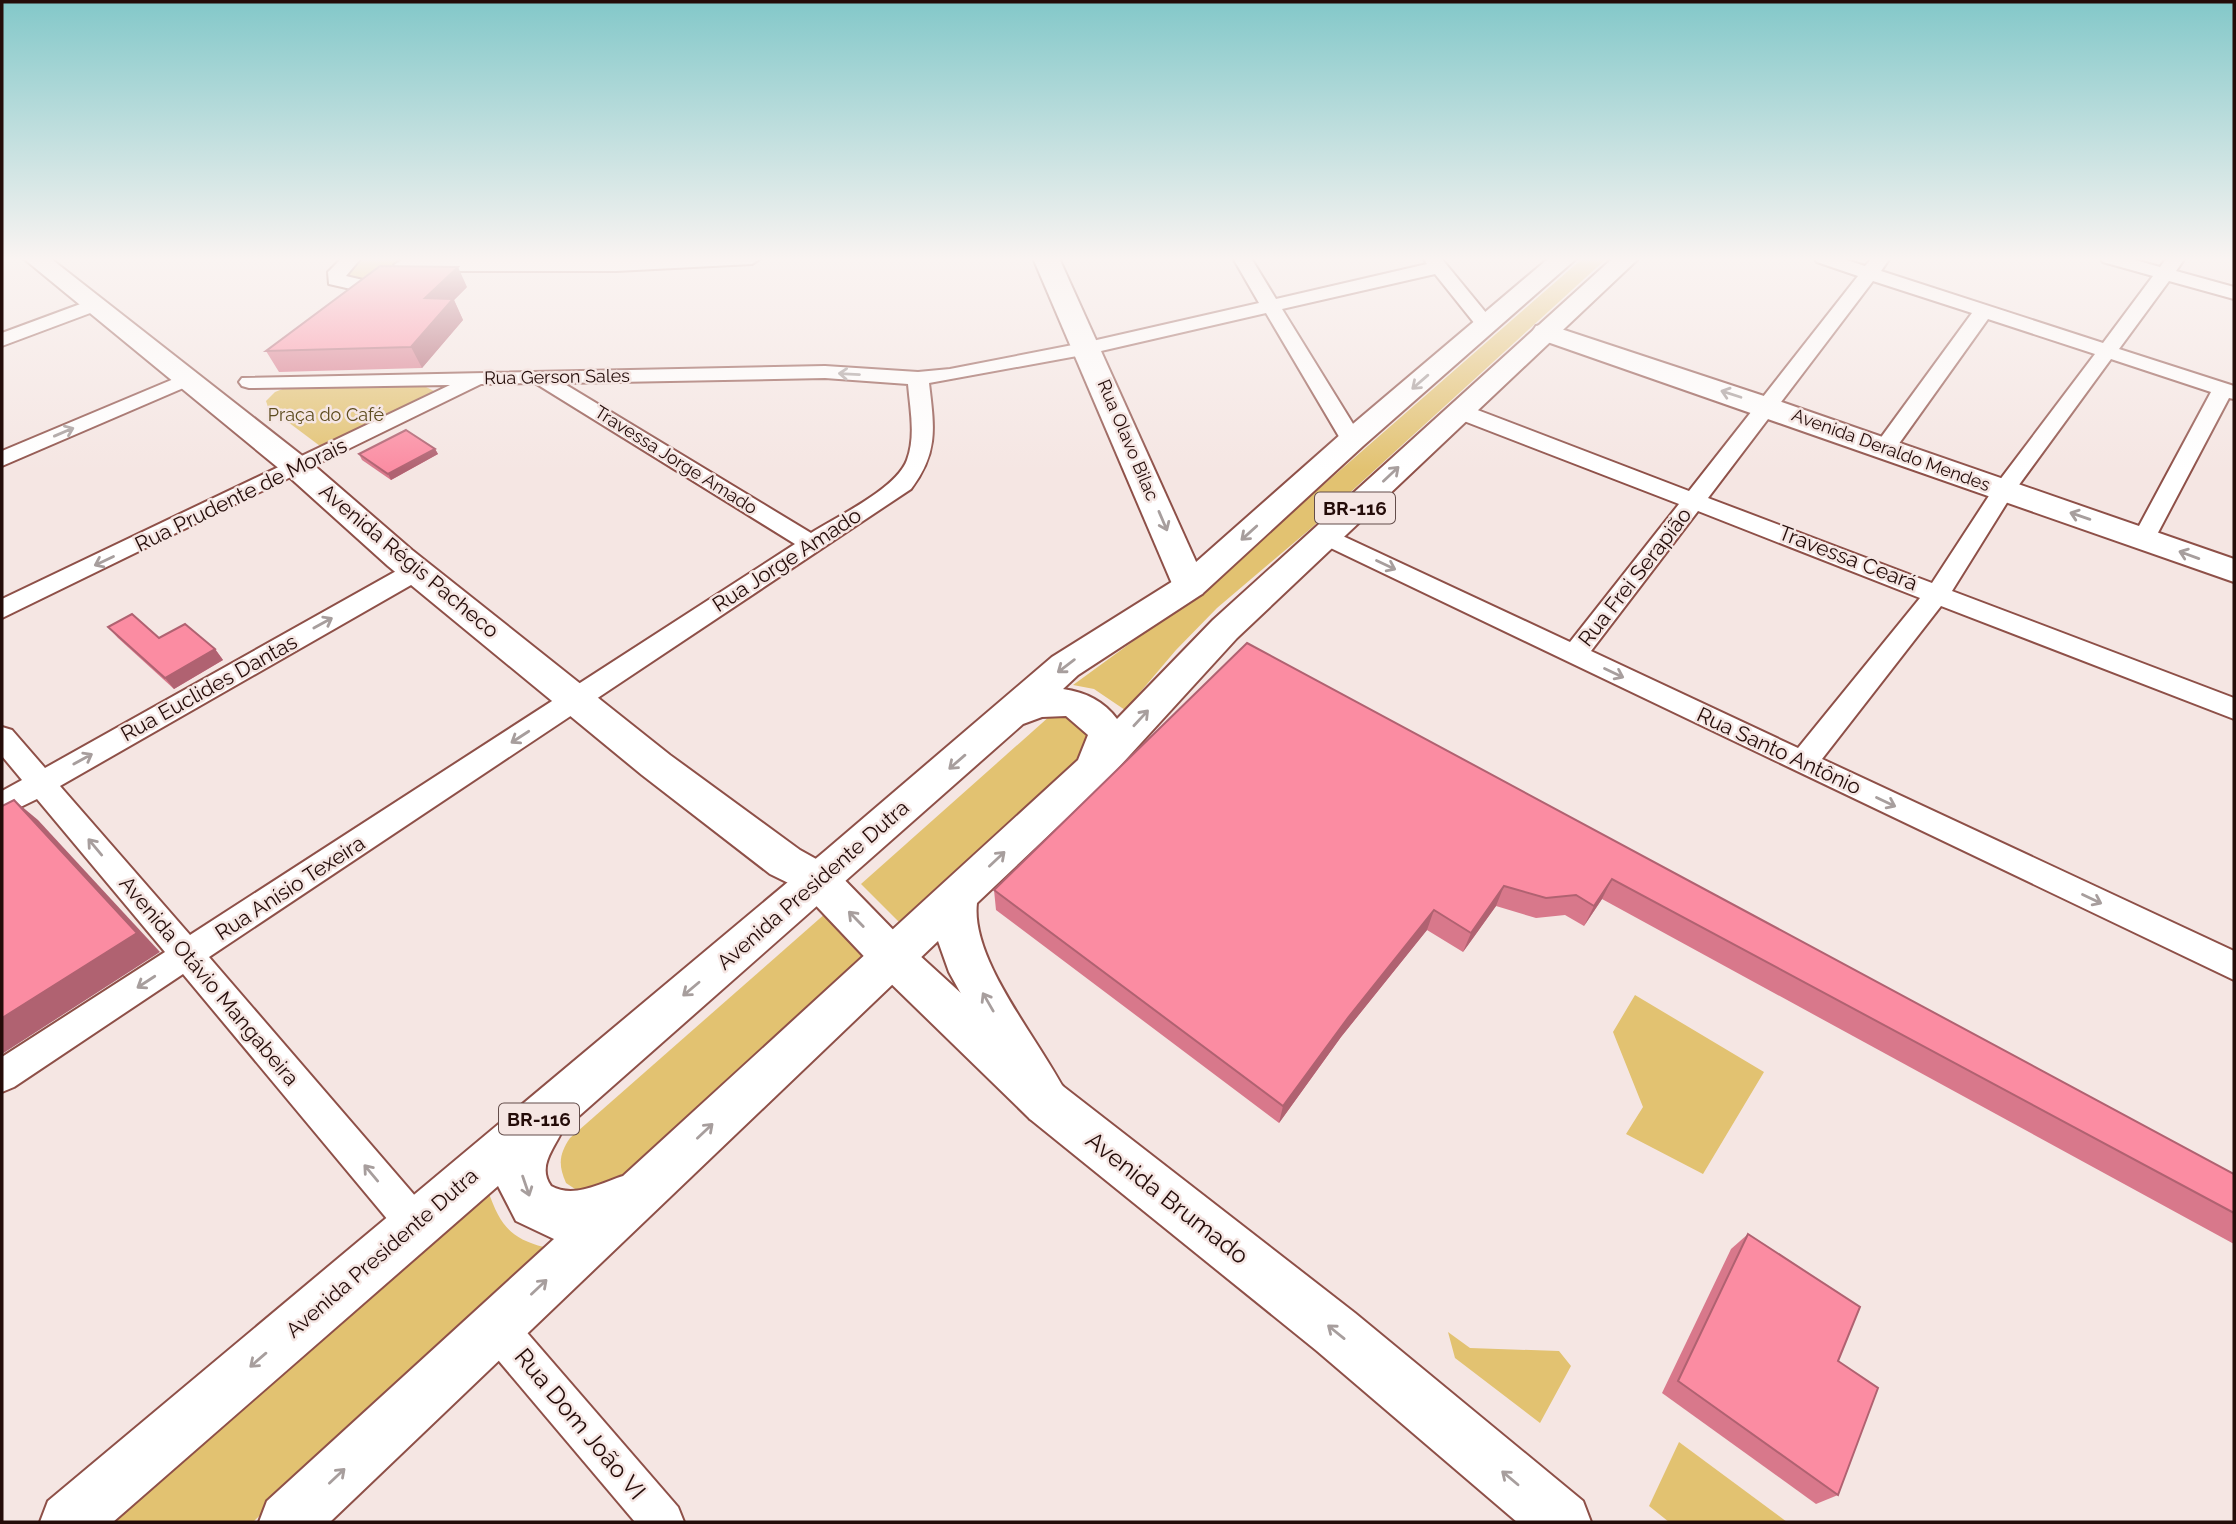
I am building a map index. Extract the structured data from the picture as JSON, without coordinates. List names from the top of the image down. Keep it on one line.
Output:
{"streets":{"main road":["Rua Olavo Bilac","Avenida Deraldo Mendes","BR-116","Avenida Régis Pacheco","Avenida Presidente Dutra","Avenida Brumado"],"street":["Rua Gerson Sales","Travessa Jorge Amado","Rua Prudente de Morais","Travessa Ceará","Rua Jorge Amado","Rua Frei Serapião","Rua Euclides Dantas","Rua Santo Antônio","Rua Anísio Texeira","Avenida Otávio Mangabeira","Rua Dom João VI"]},"crossings":[["Rua Gerson Sales","Rua Olavo Bilac"],["Rua Gerson Sales","Travessa Jorge Amado"],["Rua Gerson Sales","Rua Prudente de Morais"],["Rua Gerson Sales","Rua Jorge Amado"],["Rua Olavo Bilac","Avenida Presidente Dutra"],["Avenida Deraldo Mendes","BR-116"],["Avenida Deraldo Mendes","Rua Frei Serapião"],["Travessa Jorge Amado","Rua Jorge Amado"],["Rua Prudente de Morais","Avenida Régis Pacheco"],["BR-116","Travessa Ceará"],["BR-116","Rua Santo Antônio"],["BR-116","Avenida Brumado"],["BR-116","Rua Dom João VI"],["Travessa Ceará","Rua Frei Serapião"],["Rua Jorge Amado","Avenida Régis Pacheco"],["Rua Jorge Amado","Rua Anísio Texeira"],["Avenida Régis Pacheco","Rua Euclides Dantas"],["Avenida Régis Pacheco","Avenida Presidente Dutra"],["Avenida Régis Pacheco","Rua Anísio Texeira"],["Avenida Régis Pacheco","Avenida Brumado"],["Rua Frei Serapião","Rua Santo Antônio"],["Rua Euclides Dantas","Avenida Otávio Mangabeira"],["Avenida Presidente Dutra","Avenida Otávio Mangabeira"],["Avenida Presidente Dutra","Avenida Brumado"],["Rua Anísio Texeira","Avenida Otávio Mangabeira"]],"one_way":["Rua Gerson Sales","Rua Olavo Bilac","Avenida Deraldo Mendes","Rua Euclides Dantas","Rua Santo Antônio","Rua Anísio Texeira","Avenida Otávio Mangabeira","Avenida Brumado"],"parks":["Praça do Café"]}
